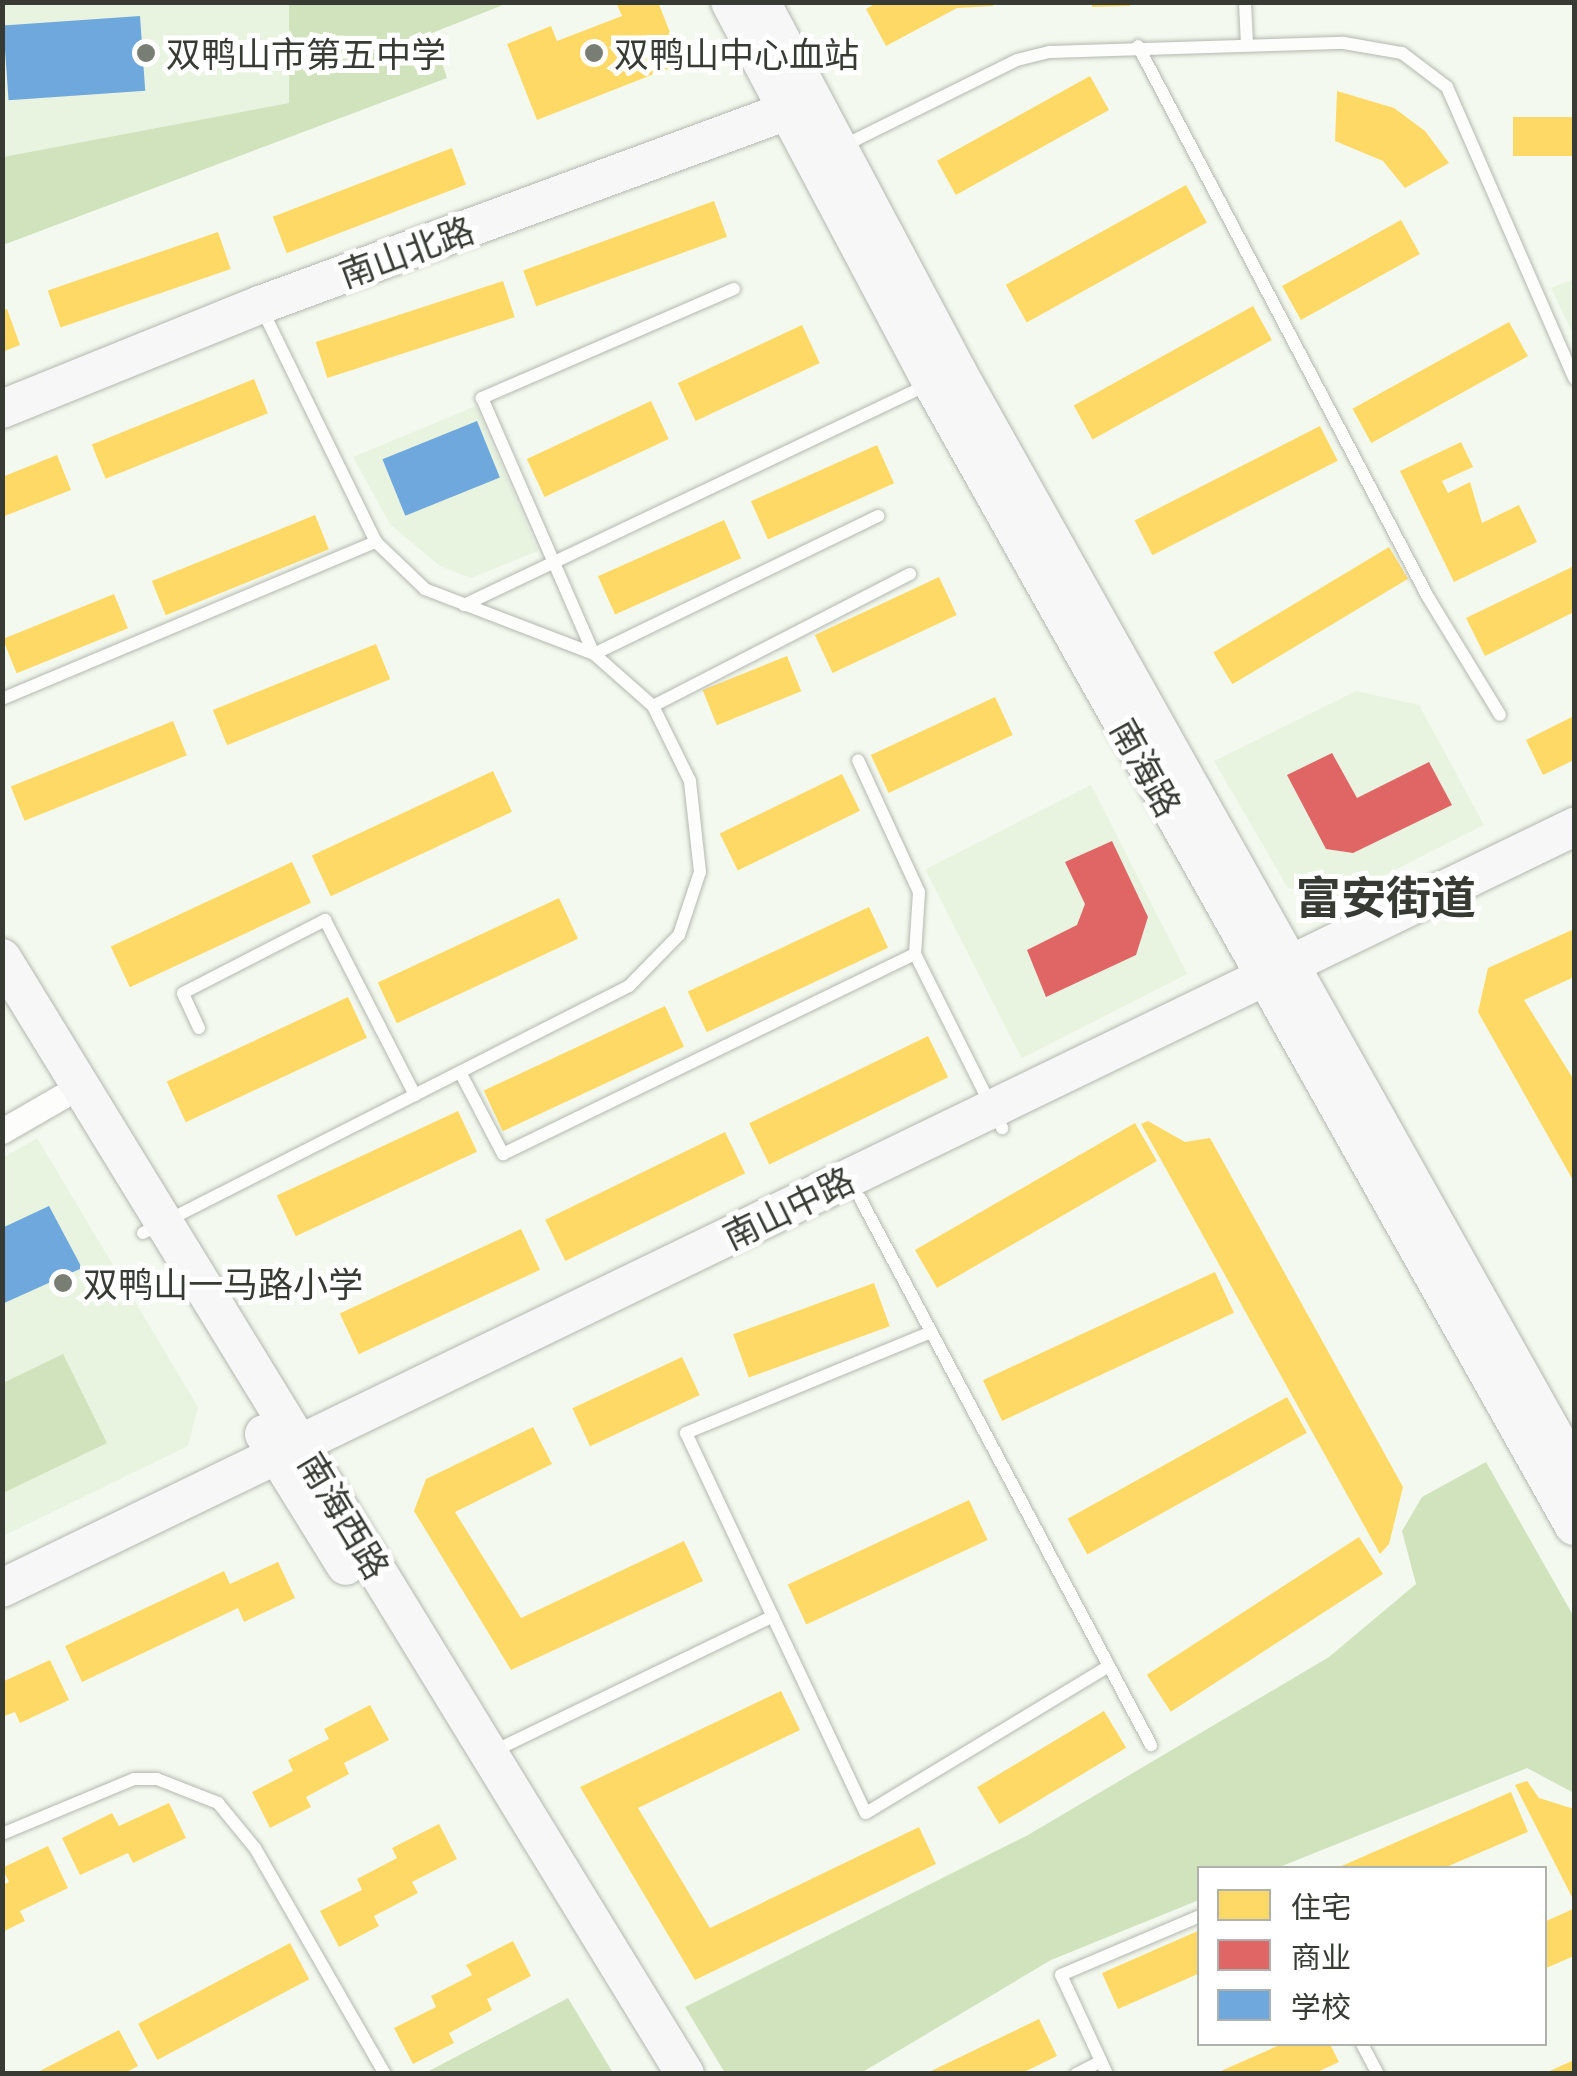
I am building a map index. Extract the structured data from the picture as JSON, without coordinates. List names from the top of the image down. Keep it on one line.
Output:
{"streets":{"street":["南山北路","南海路","南山中路","南海西路"]},"crossings":[["南山北路","南海路"],["南海路","南山中路"],["南山中路","南海西路"]],"districts":["富安街道"],"places":["双鸭山市第五中学","双鸭山中心血站","双鸭山一马路小学"],"legend":["住宅","商业","学校"]}
